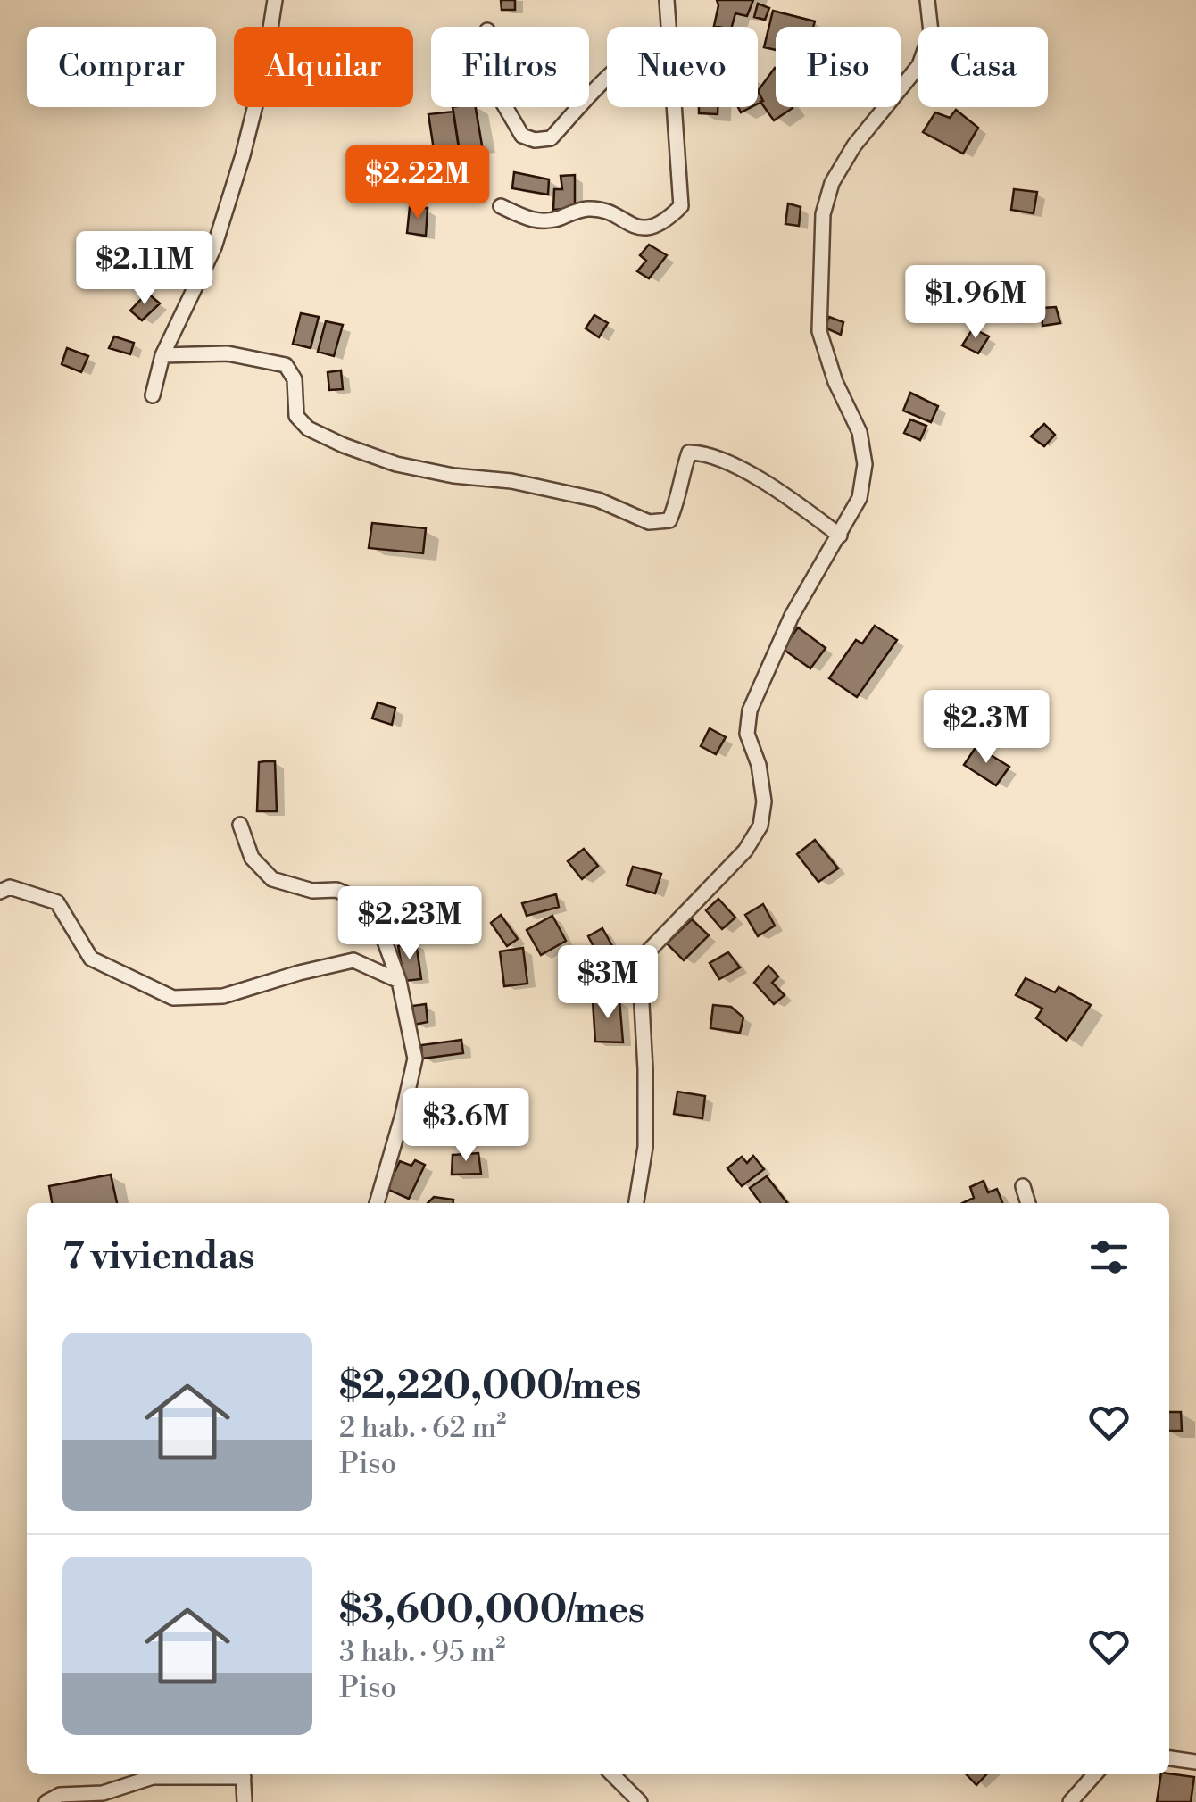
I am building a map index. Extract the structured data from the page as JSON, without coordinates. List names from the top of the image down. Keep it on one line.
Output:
{"page":{"chip":["Comprar","Alquilar","Filtros","Nuevo","Piso","Casa"],"price":["$2.22M","$2.11M","$1.96M","$2.3M","$2.23M","$3M","$3.6M"],"heading":"7 viviendas","list":[{"name":"$2,220,000/mes","note":"2 hab. · 62 m² · Piso"},{"name":"$3,600,000/mes","note":"3 hab. · 95 m² · Piso"}]}}
